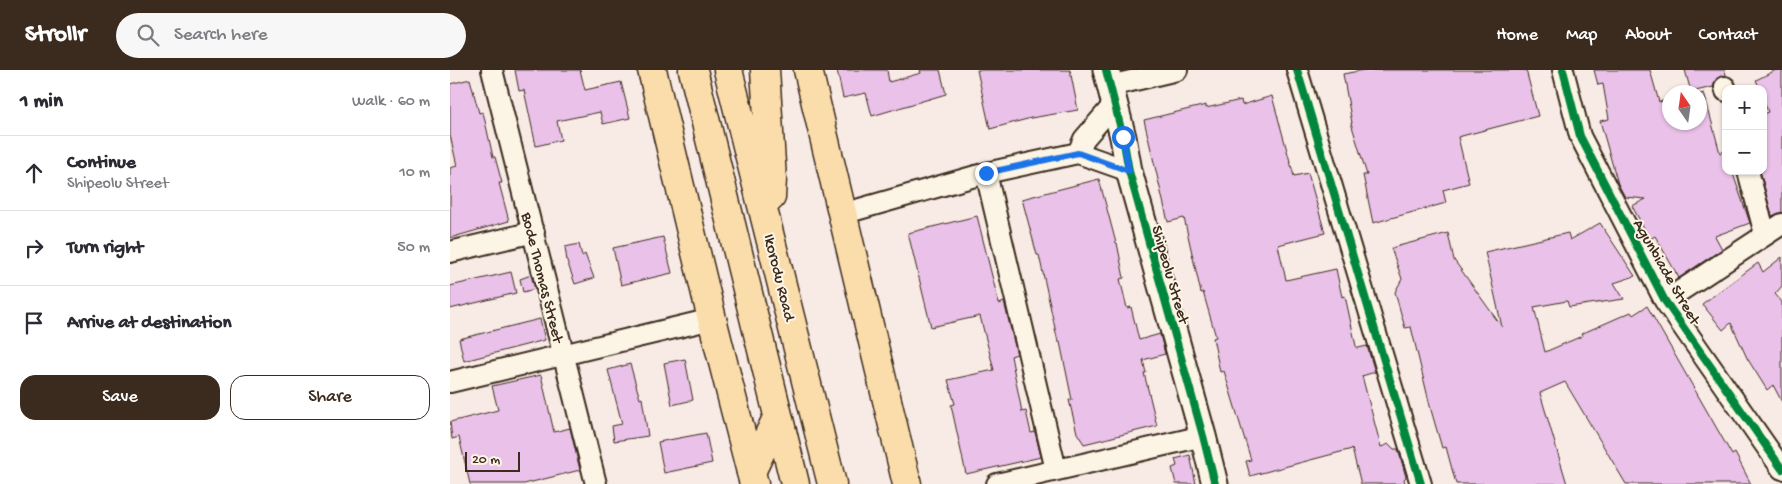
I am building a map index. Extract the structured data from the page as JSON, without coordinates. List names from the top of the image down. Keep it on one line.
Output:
{"streets":{"main road":["Ikorodu Road"],"street":["Agunbiade Street","Shipeolu Street","Bode Thomas Street"]},"scale_bar":"20 m","north":"top","page":{"header":"Strollr","search":"Search here","nav":["Home","Map","About","Contact"],"heading":["1 min","Walk · 60 m"],"map_buttons":["+","−"],"list":[["Continue","Shipeolu Street","10 m"],["Turn right","50 m"],"Arrive at destination"],"buttons":["Save","Share"],"scale":"20 m"}}
